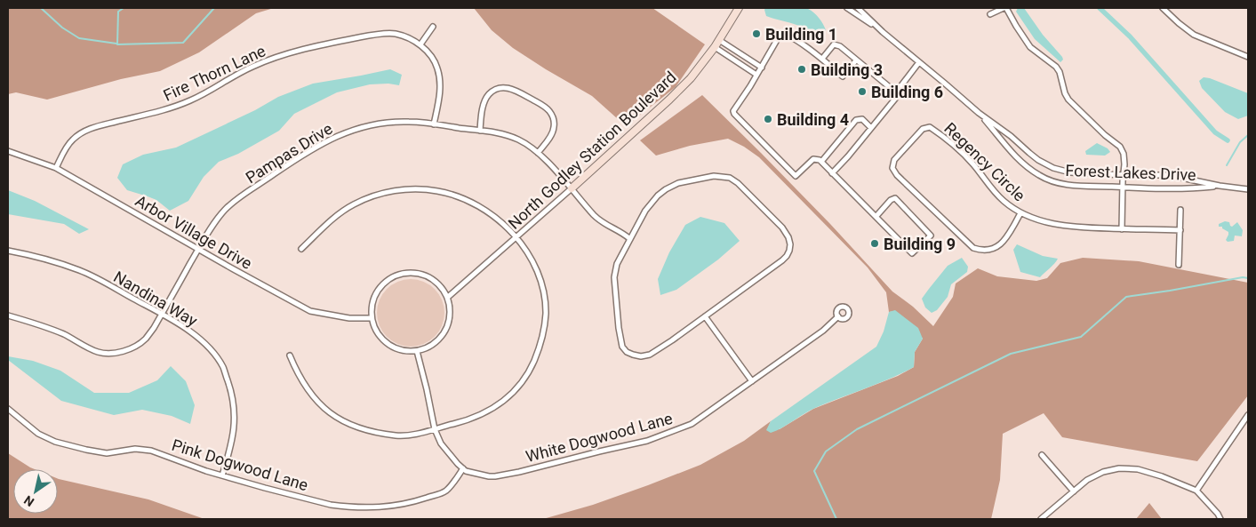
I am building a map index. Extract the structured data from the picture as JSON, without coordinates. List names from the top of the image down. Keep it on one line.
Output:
{"streets":{"street":["Fire Thorn Lane","North Godley Station Boulevard","Pampas Drive","Regency Circle","Forest Lakes Drive","Arbor Village Drive","Nandina Way","White Dogwood Lane","Pink Dogwood Lane"]},"crossings":[["Fire Thorn Lane","Pampas Drive"],["Fire Thorn Lane","Arbor Village Drive"],["North Godley Station Boulevard","Pampas Drive"],["North Godley Station Boulevard","Arbor Village Drive"],["North Godley Station Boulevard","White Dogwood Lane"],["Pampas Drive","Arbor Village Drive"],["Pampas Drive","Nandina Way"],["Arbor Village Drive","White Dogwood Lane"],["Nandina Way","Pink Dogwood Lane"],["White Dogwood Lane","Pink Dogwood Lane"]],"places":["Building 1","Building 3","Building 6","Building 4","Building 9"],"north":"bottom left"}
